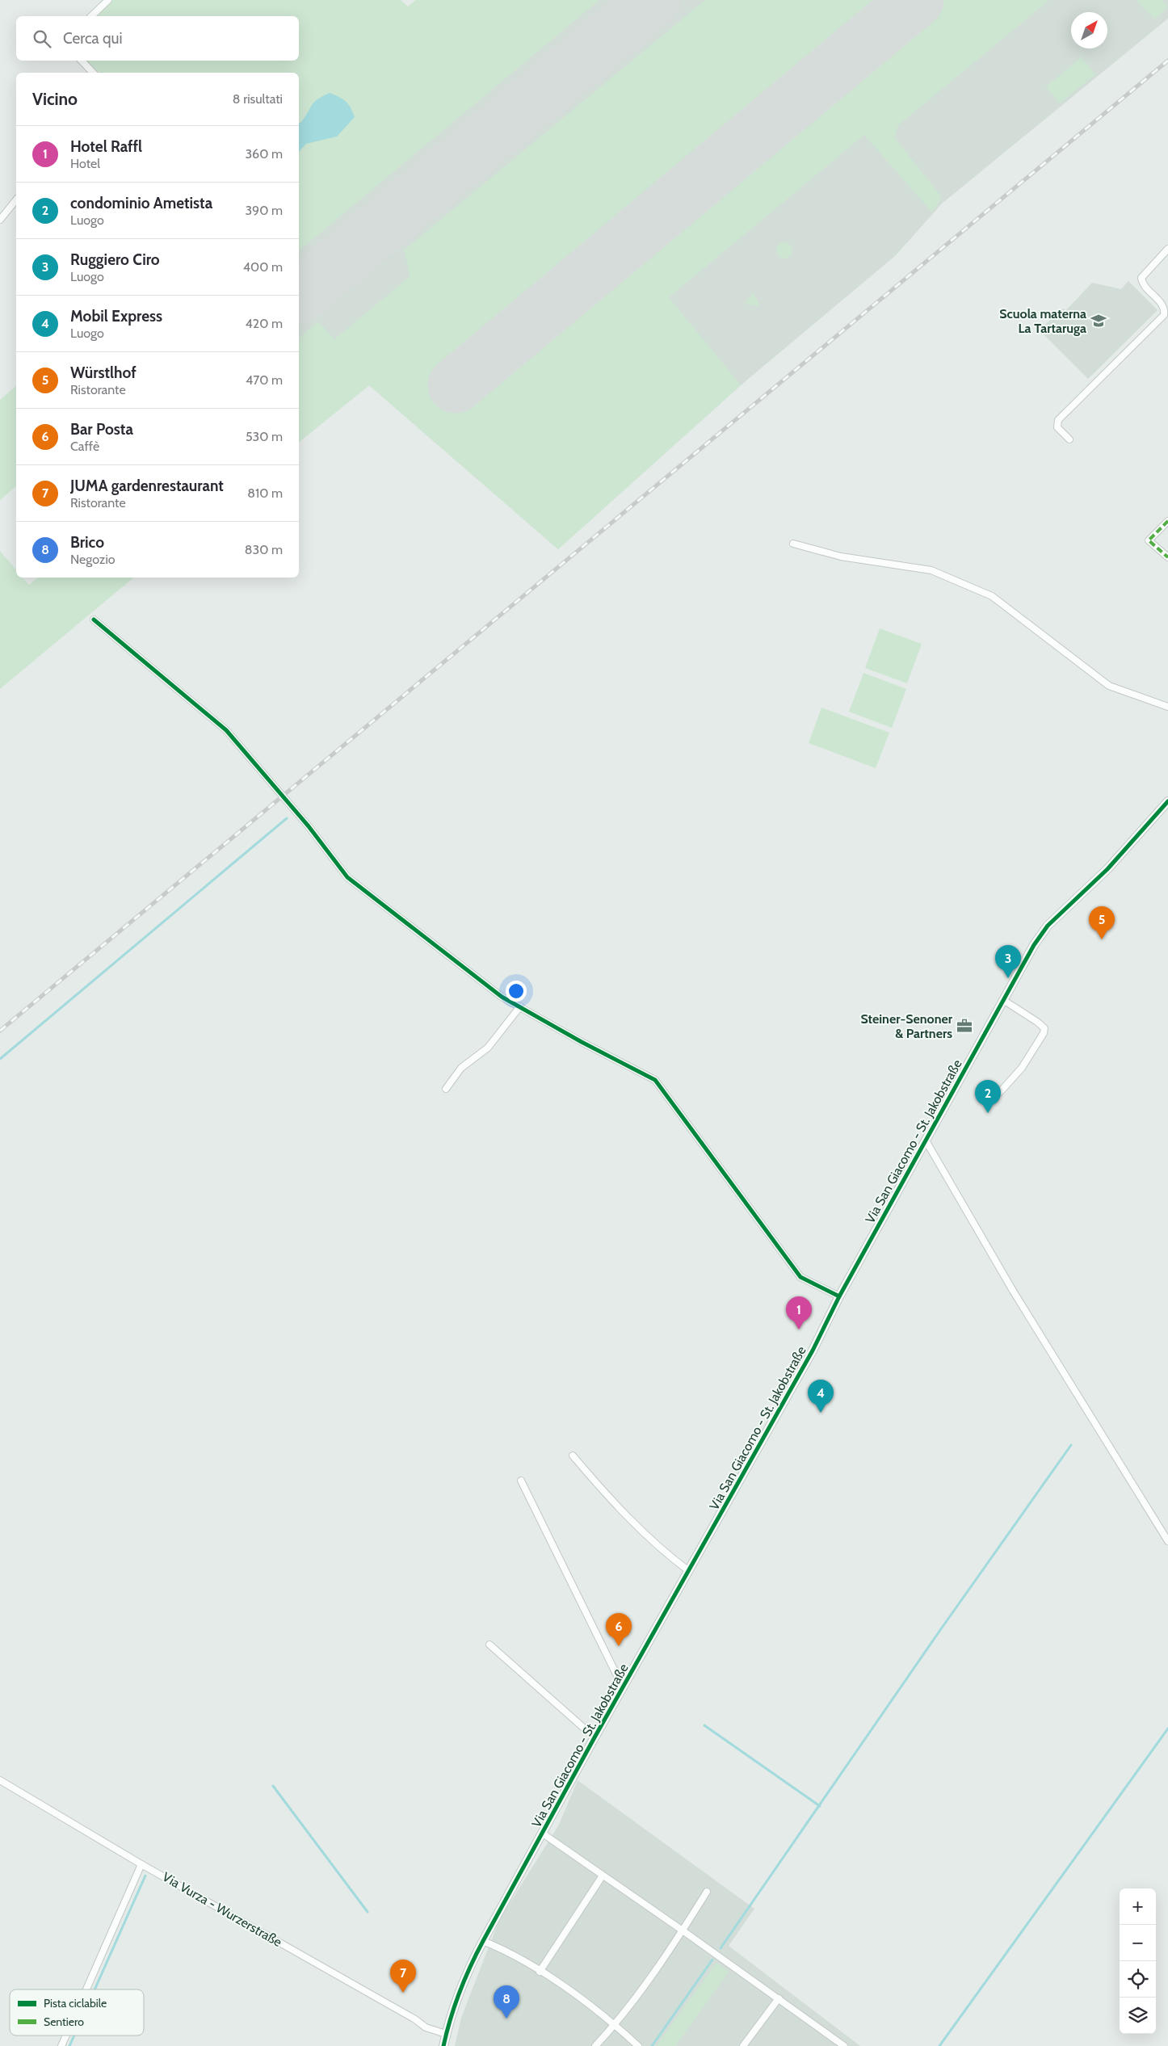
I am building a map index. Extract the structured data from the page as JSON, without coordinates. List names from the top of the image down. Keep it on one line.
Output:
{"streets":{"street":["Via San Giacomo - St. Jakobstraße","Via Vurza - Wurzerstraße"]},"crossings":[["Via San Giacomo - St. Jakobstraße","Via Vurza - Wurzerstraße"]],"places":{"school or university":["Scuola materna La Tartaruga"],"office":["Steiner-Senoner & Partners"]},"legend":["Pista ciclabile","Sentiero"],"north":"top right","page":{"search":"Cerca qui","heading":["Vicino","8 risultati"],"list":[{"mark":"1","name":"Hotel Raffl","note":"Hotel","value":"360 m"},{"mark":"2","name":"condominio Ametista","note":"Luogo","value":"390 m"},{"mark":"3","name":"Ruggiero Ciro","note":"Luogo","value":"400 m"},{"mark":"4","name":"Mobil Express","note":"Luogo","value":"420 m"},{"mark":"5","name":"Würstlhof","note":"Ristorante","value":"470 m"},{"mark":"6","name":"Bar Posta","note":"Caffè","value":"530 m"},{"mark":"7","name":"JUMA gardenrestaurant","note":"Ristorante","value":"810 m"},{"mark":"8","name":"Brico","note":"Negozio","value":"830 m"}],"pins":["5","3","2","1","4","6","7","8"],"map_buttons":["+","−"]}}
